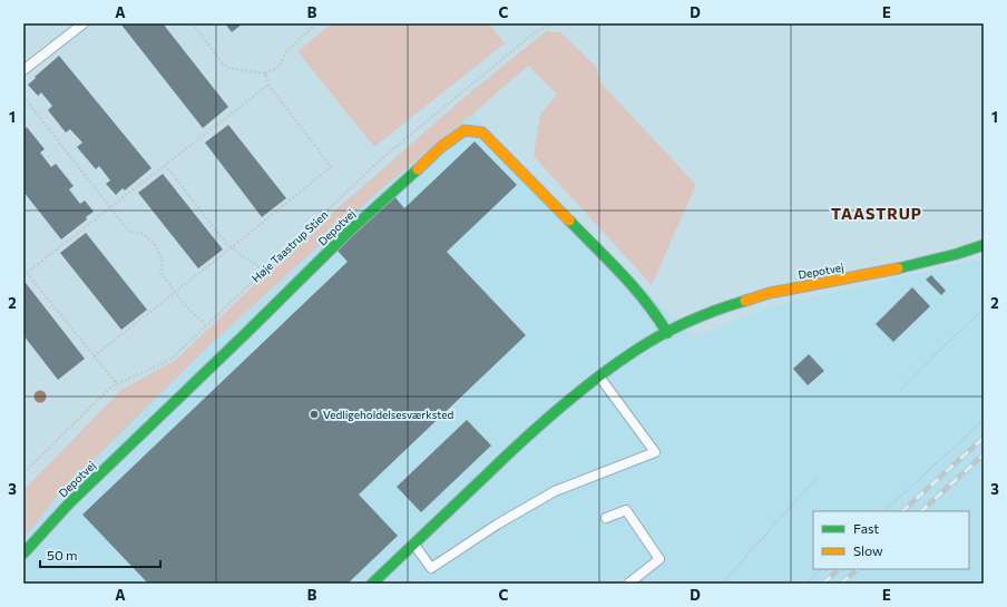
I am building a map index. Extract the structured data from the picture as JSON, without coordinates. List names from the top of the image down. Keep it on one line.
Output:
{"streets":{"street":["Depotvej"],"path":["Høje Taastrup Stien"]},"districts":["TAASTRUP"],"places":["Vedligeholdelsesværksted"],"legend":["Fast","Slow"],"scale_bar":"50 m","grid":{"columns":["A","B","C","D","E"],"rows":["1","2","3"]}}
